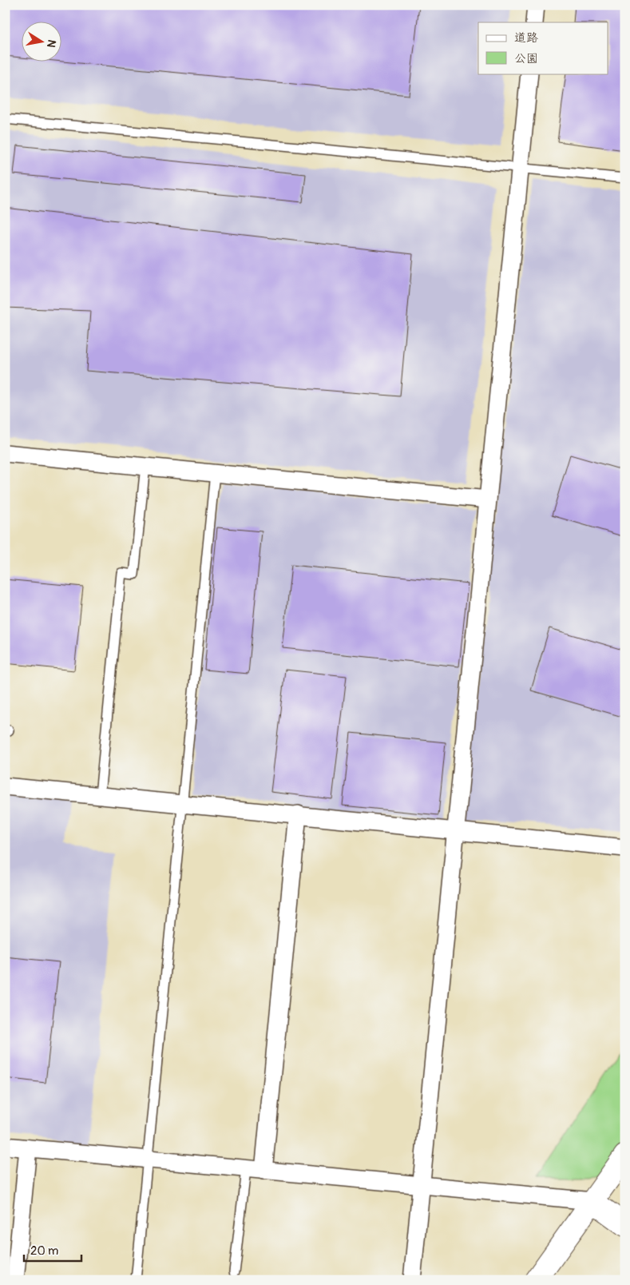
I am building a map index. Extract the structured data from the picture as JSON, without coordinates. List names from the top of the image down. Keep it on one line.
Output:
{"legend":["道路","公園"],"scale_bar":"20 m","north":"right"}
